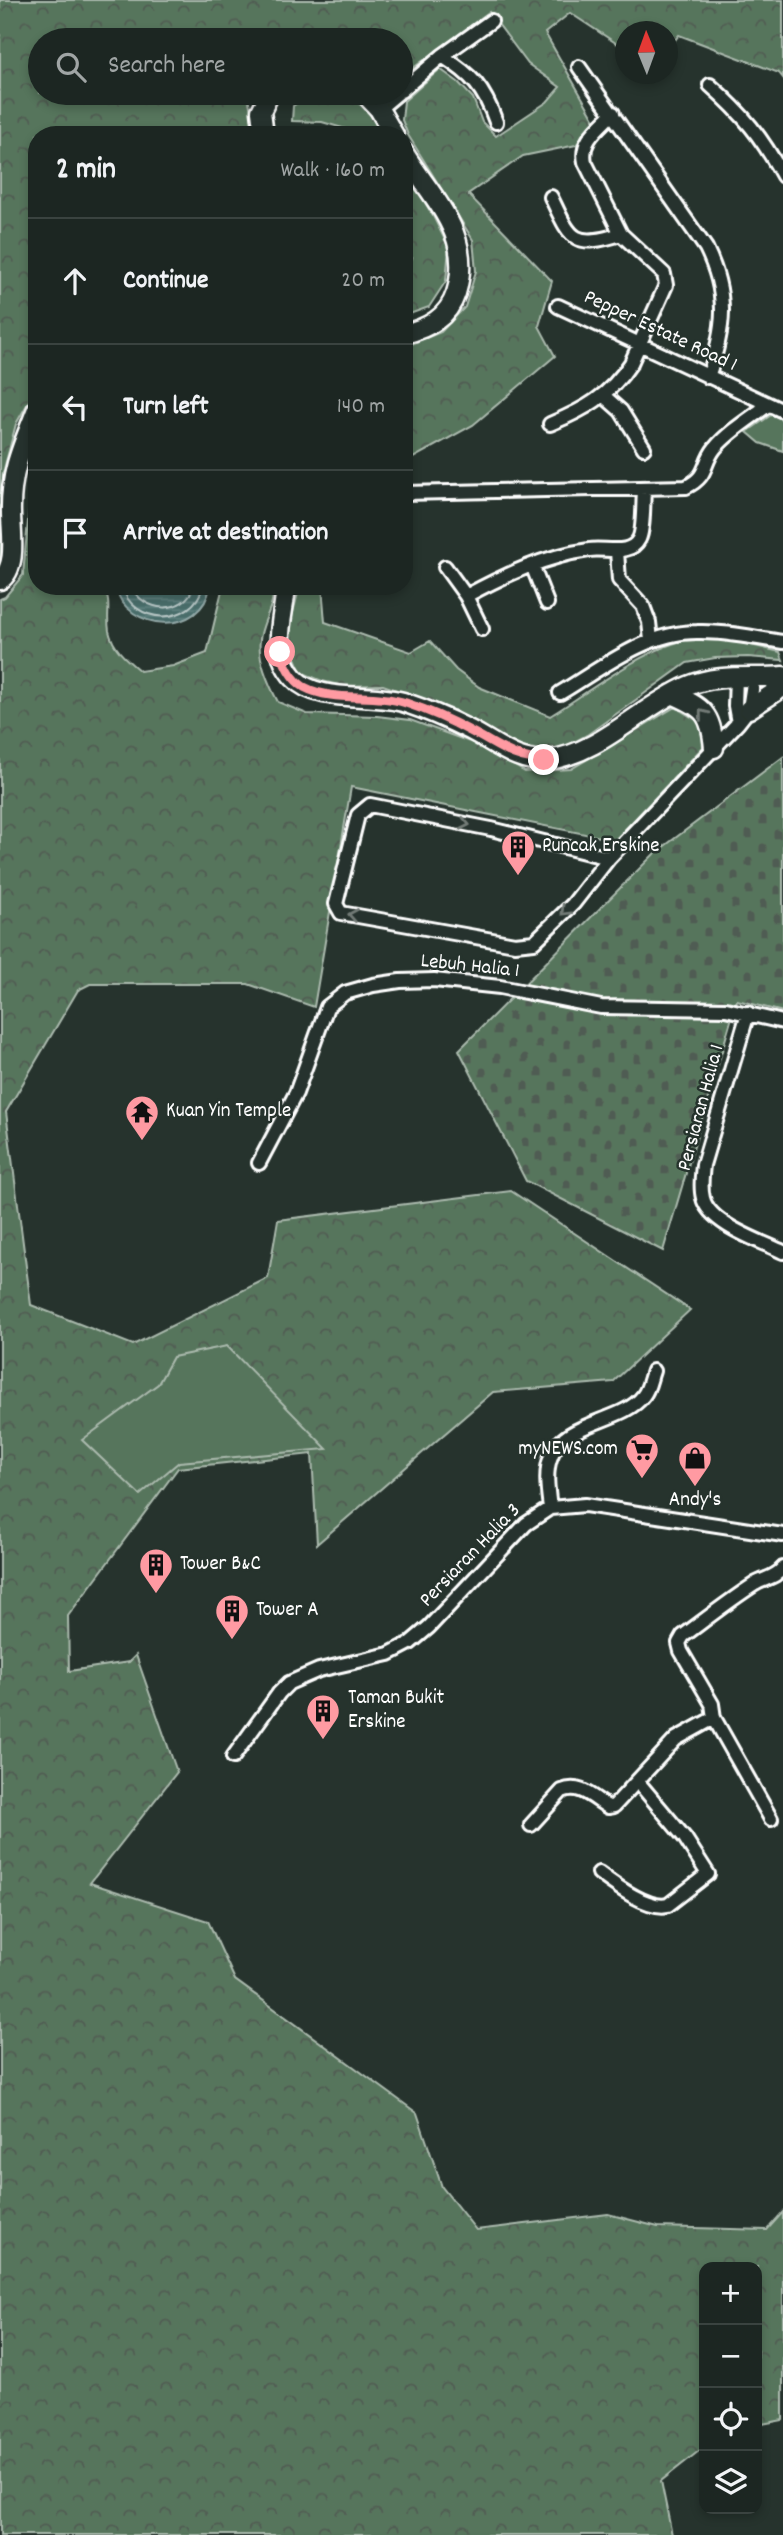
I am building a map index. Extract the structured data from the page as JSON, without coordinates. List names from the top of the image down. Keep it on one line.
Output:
{"streets":{"street":["Pepper Estate Road 1","Lebuh Halia 1","Persiaran Halia 1","Persiaran Halia 3"]},"crossings":[["Lebuh Halia 1","Persiaran Halia 1"]],"places":{"building":["Puncak Erskine","Tower B&C","Tower A","Taman Bukit Erskine"],"temple":["Kuan Yin Temple"],"supermarket":["myNEWS.com"],"shop":["Andy's"]},"north":"top","page":{"search":"Search here","heading":["2 min","Walk · 160 m"],"list":[["Continue","20 m"],["Turn left","140 m"],"Arrive at destination"],"map_buttons":["+","−"]}}
